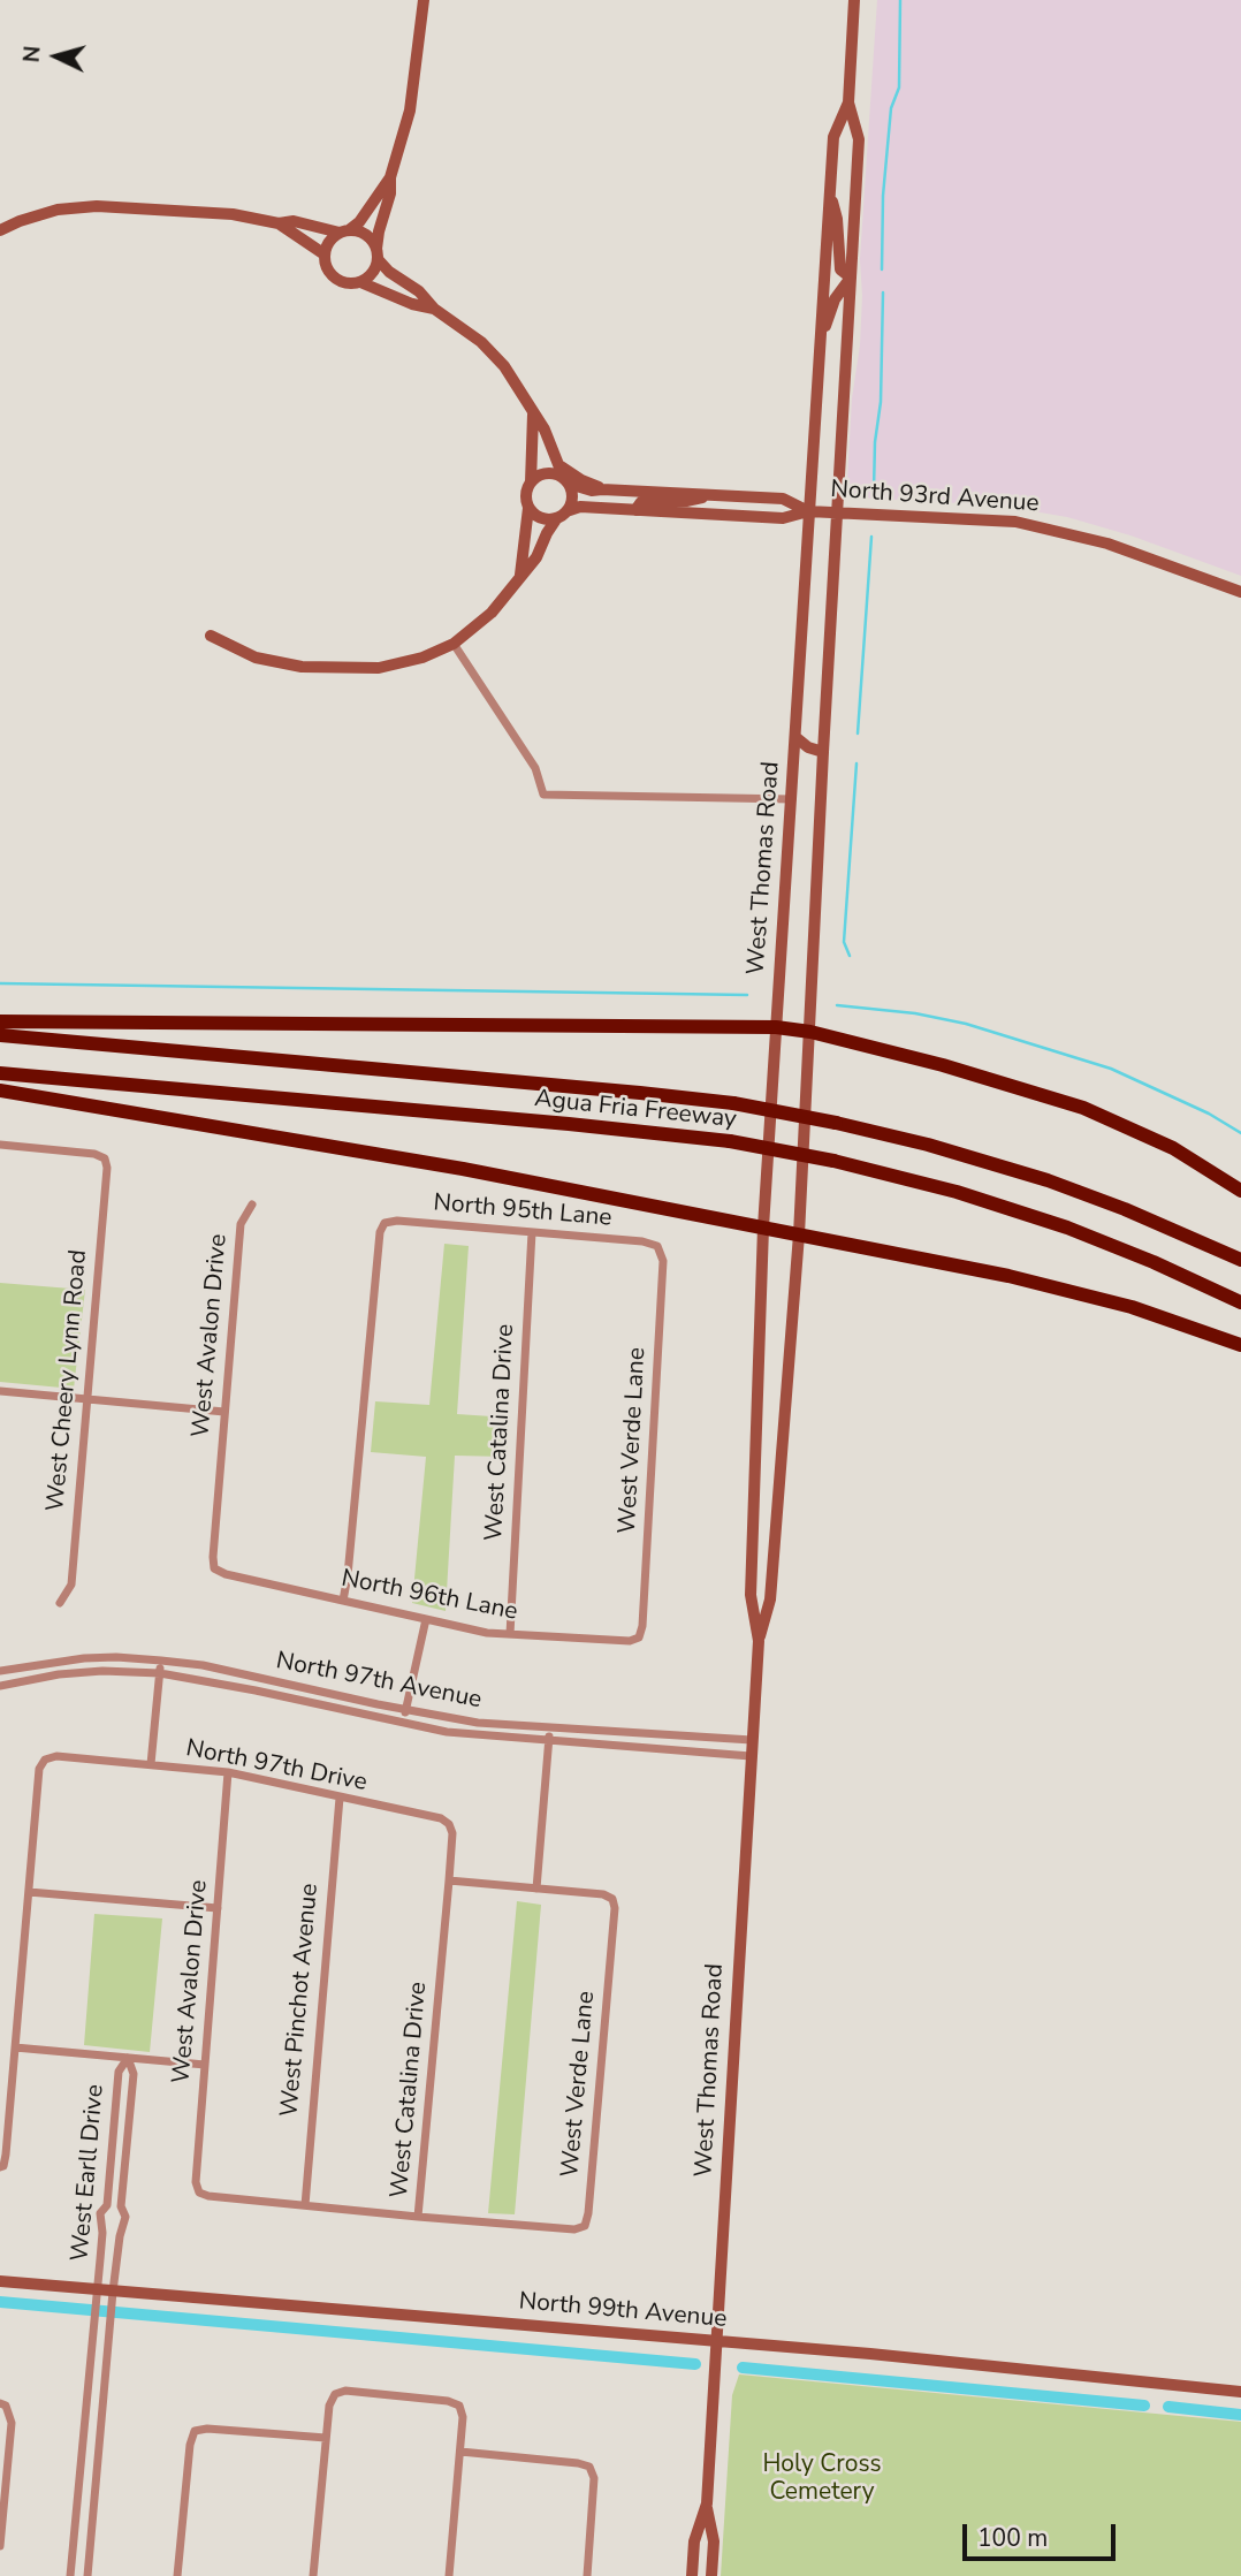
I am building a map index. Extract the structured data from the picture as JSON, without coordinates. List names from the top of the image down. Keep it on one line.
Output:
{"streets":{"highway":["Agua Fria Freeway"],"main road":["North 93rd Avenue","West Thomas Road","North 99th Avenue"],"street":["North 95th Lane","West Avalon Drive","West Cheery Lynn Road","West Catalina Drive","West Verde Lane","North 96th Lane","North 97th Avenue","North 97th Drive","West Pinchot Avenue","West Earll Drive"]},"crossings":[["North 93rd Avenue","West Thomas Road"],["West Thomas Road","North 97th Avenue"],["West Thomas Road","North 99th Avenue"],["North 95th Lane","West Catalina Drive"],["North 95th Lane","West Verde Lane"],["North 95th Lane","North 96th Lane"],["West Avalon Drive","North 96th Lane"],["West Avalon Drive","North 97th Drive"],["West Avalon Drive","West Pinchot Avenue"],["West Catalina Drive","West Verde Lane"],["West Catalina Drive","North 96th Lane"],["West Catalina Drive","North 97th Drive"],["West Verde Lane","North 96th Lane"],["North 97th Drive","West Pinchot Avenue"],["West Earll Drive","North 99th Avenue"]],"parks":["Holy Cross Cemetery"],"scale_bar":"100 m","north":"left"}
